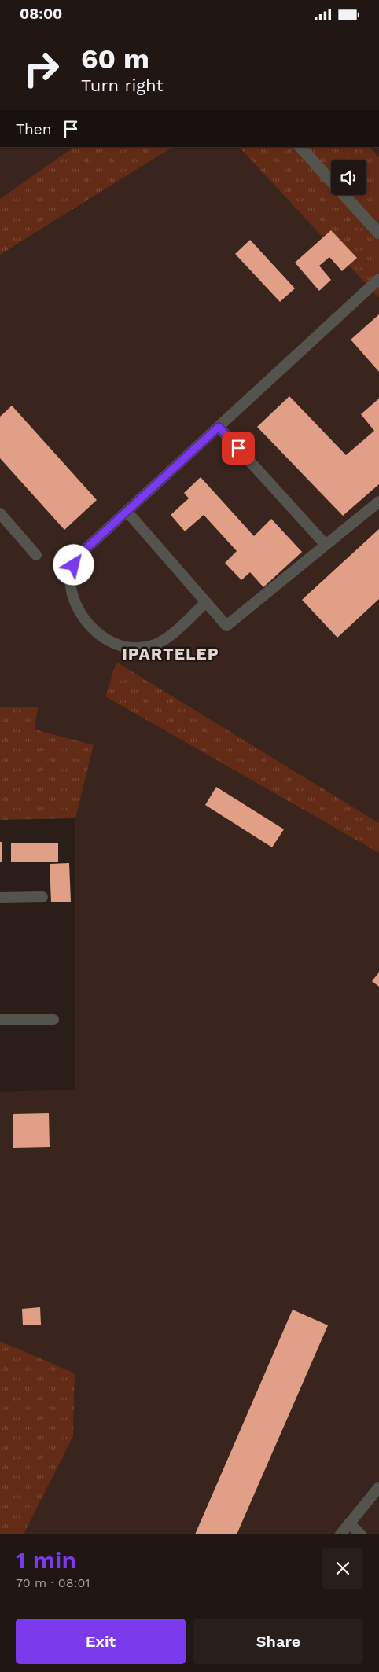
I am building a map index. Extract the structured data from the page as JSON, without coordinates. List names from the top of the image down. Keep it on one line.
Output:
{"districts":["IPARTELEP"],"page":{"status":"08:00","turn":["60 m","Turn right"],"then":"Then","heading":["1 min","70 m · 08:01"],"buttons":["Exit","Share"]}}
